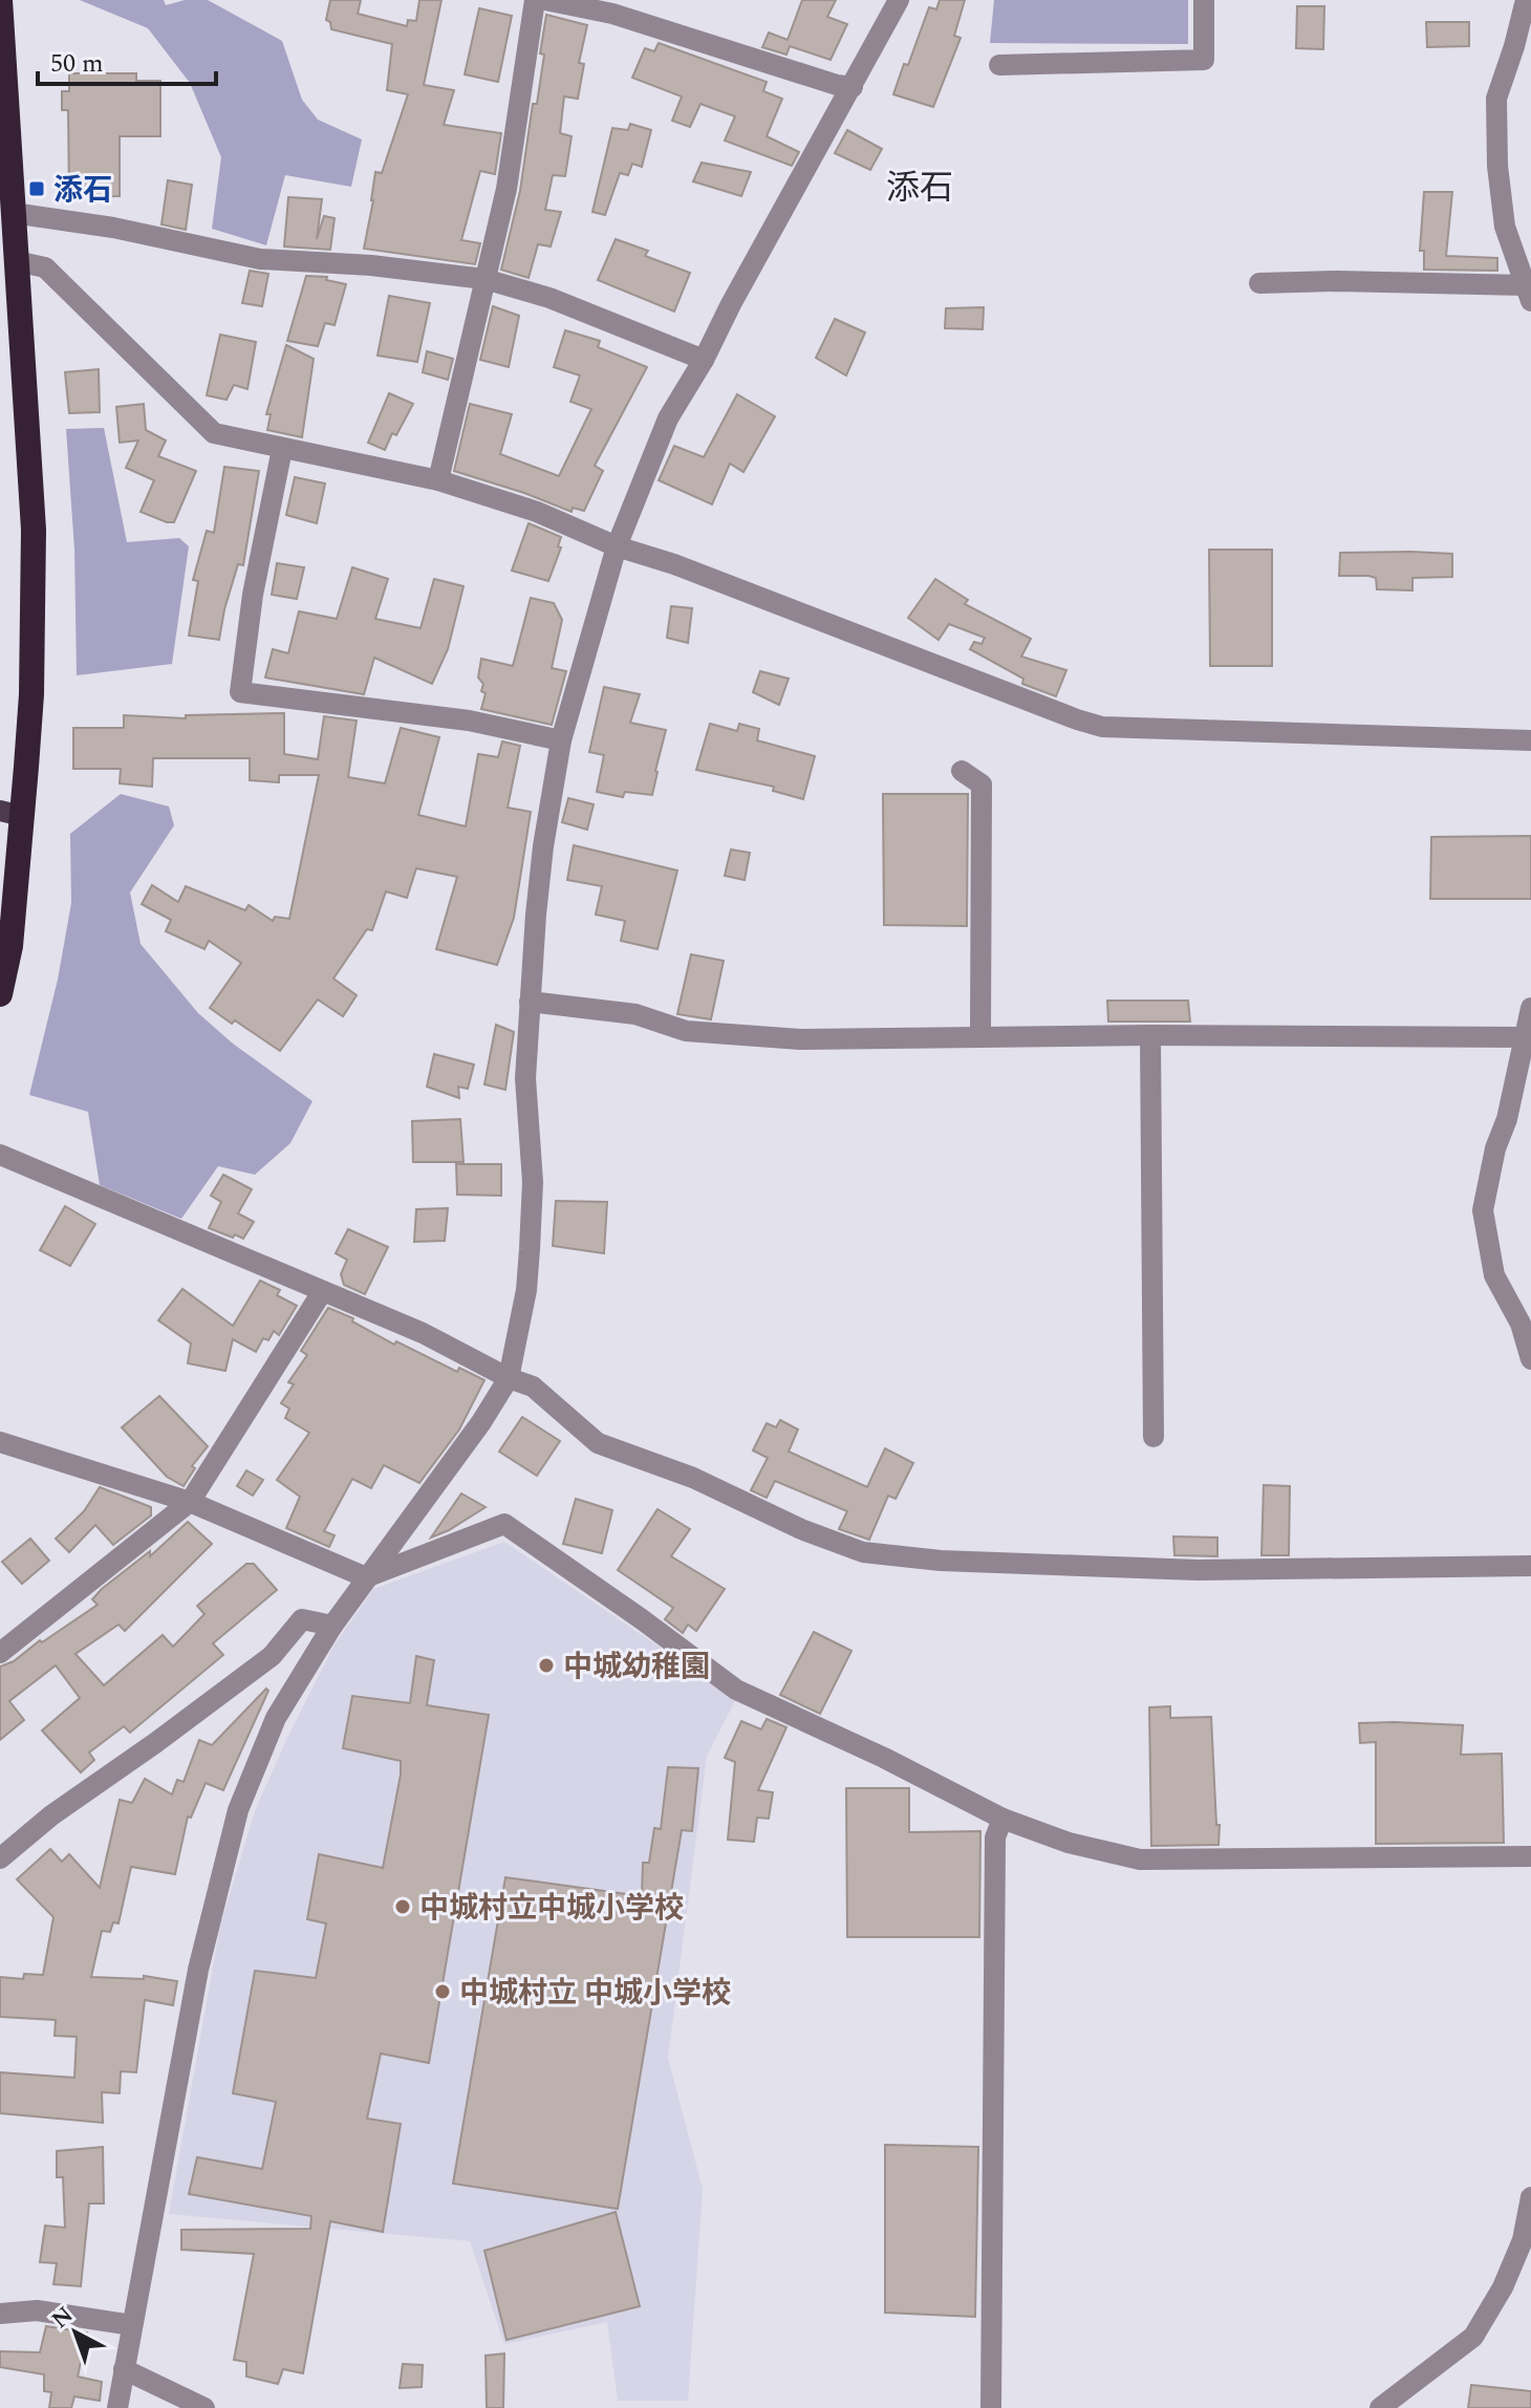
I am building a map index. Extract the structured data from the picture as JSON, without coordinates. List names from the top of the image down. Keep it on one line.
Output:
{"districts":["添石"],"places":{"transit":["添石"],"other":["中城幼稚園","中城村立中城小学校","中城村立 中城小学校"]},"scale_bar":"50 m","north":"top left"}
